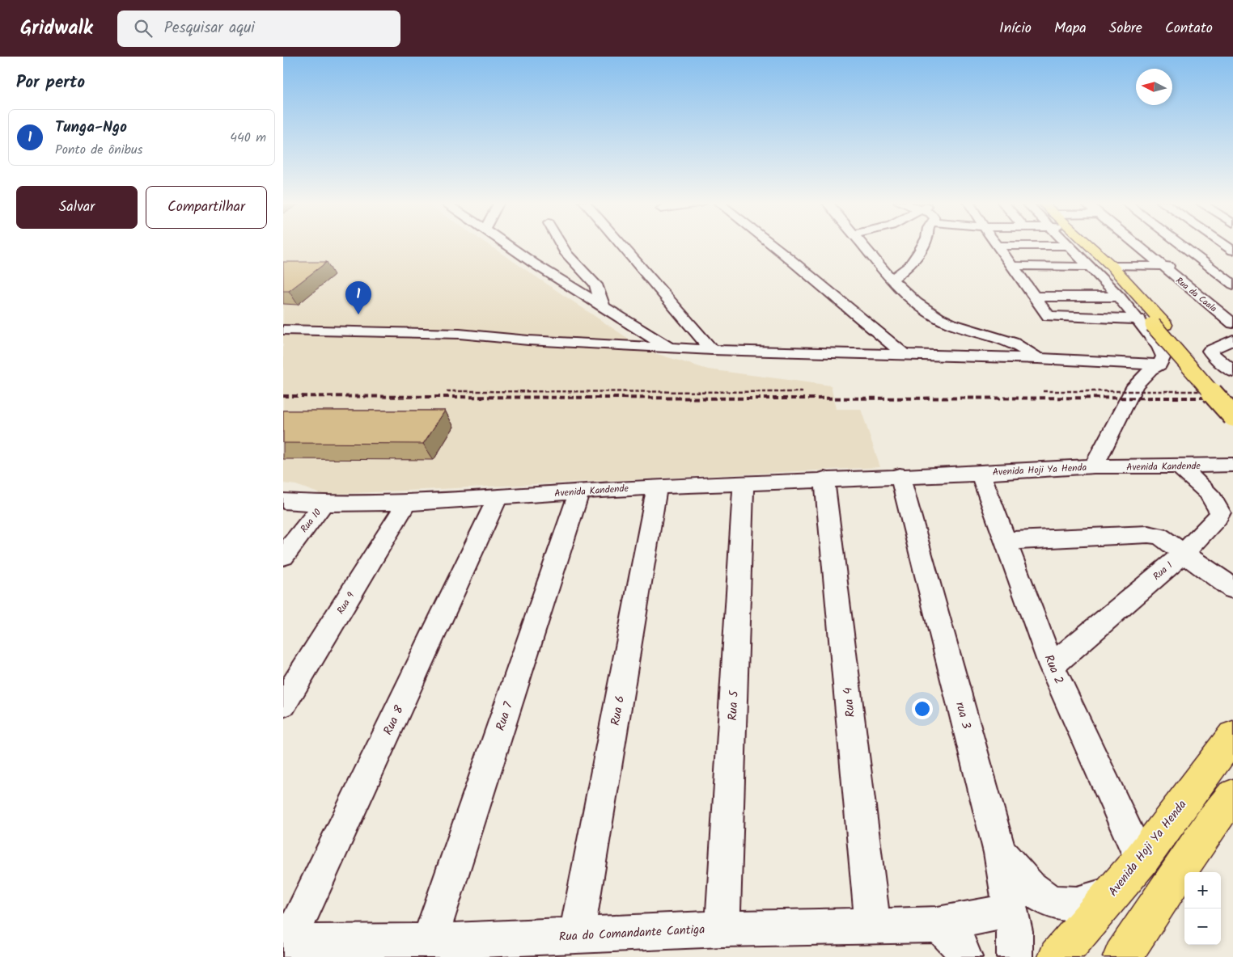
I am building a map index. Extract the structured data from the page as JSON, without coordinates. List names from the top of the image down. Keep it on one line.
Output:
{"streets":{"main road":["Avenida Hoji Ya Henda"],"street":["Rua da Caala","Avenida Kandende","Rua 10","Rua 1","Rua 9","Rua 2","Rua 4","Rua 5","Rua 6","rua 3","Rua 7","Rua 8","Rua do Comandante Cantiga"]},"crossings":[["Avenida Kandende","Avenida Hoji Ya Henda"],["Avenida Kandende","Rua 10"],["Avenida Kandende","Rua 1"],["Avenida Kandende","Rua 9"],["Avenida Kandende","Rua 4"],["Avenida Kandende","Rua 5"],["Avenida Kandende","Rua 6"],["Avenida Kandende","rua 3"],["Avenida Kandende","Rua 7"],["Avenida Kandende","Rua 8"],["Avenida Hoji Ya Henda","Rua 2"],["Avenida Hoji Ya Henda","rua 3"],["Rua 1","Rua 2"],["Rua 4","Rua do Comandante Cantiga"],["Rua 5","Rua do Comandante Cantiga"],["Rua 6","Rua do Comandante Cantiga"],["rua 3","Rua do Comandante Cantiga"],["Rua 7","Rua do Comandante Cantiga"],["Rua 8","Rua do Comandante Cantiga"]],"north":"left","page":{"header":"Gridwalk","search":"Pesquisar aqui","nav":["Início","Mapa","Sobre","Contato"],"heading":"Por perto","list":[{"mark":"1","name":"Tunga-Ngo","note":"Ponto de ônibus","value":"440 m"}],"buttons":["Salvar","Compartilhar"],"pins":"1","map_buttons":["+","−"]}}
